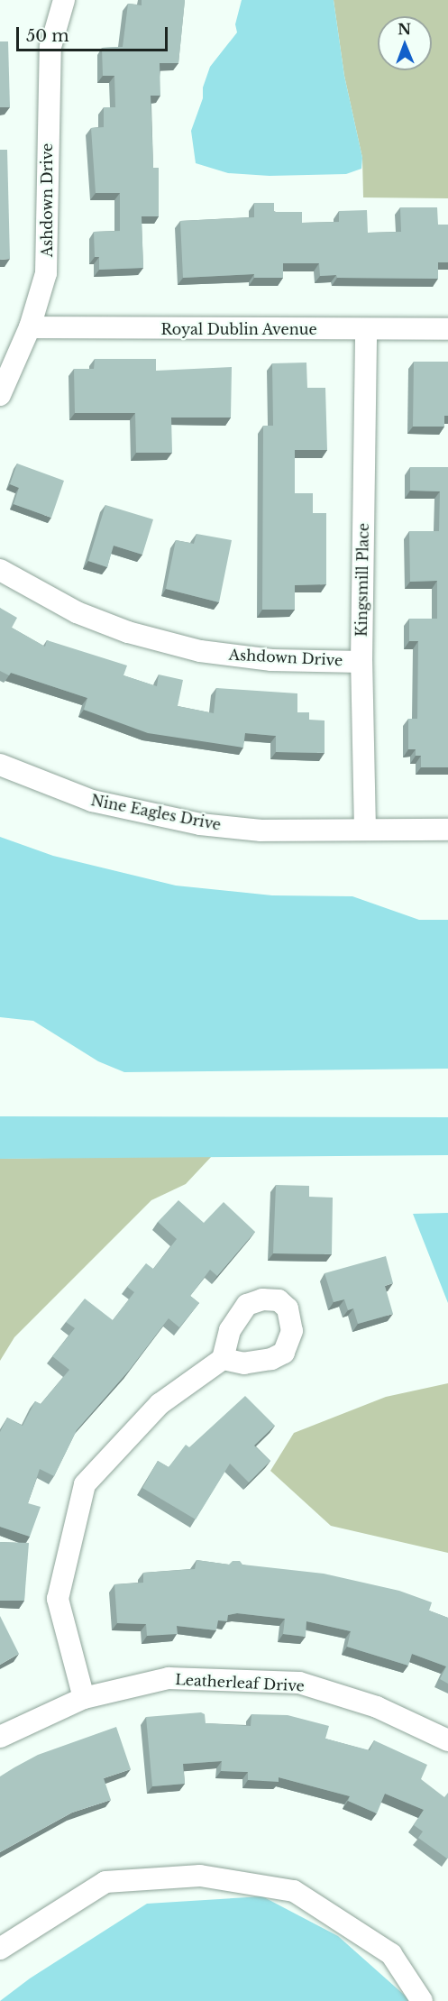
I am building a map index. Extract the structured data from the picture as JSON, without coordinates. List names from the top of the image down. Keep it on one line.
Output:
{"streets":{"street":["Ashdown Drive","Royal Dublin Avenue","Kingsmill Place","Nine Eagles Drive","Leatherleaf Drive"]},"crossings":[["Ashdown Drive","Royal Dublin Avenue"],["Ashdown Drive","Kingsmill Place"],["Royal Dublin Avenue","Kingsmill Place"],["Kingsmill Place","Nine Eagles Drive"]],"scale_bar":"50 m","north":"top"}
